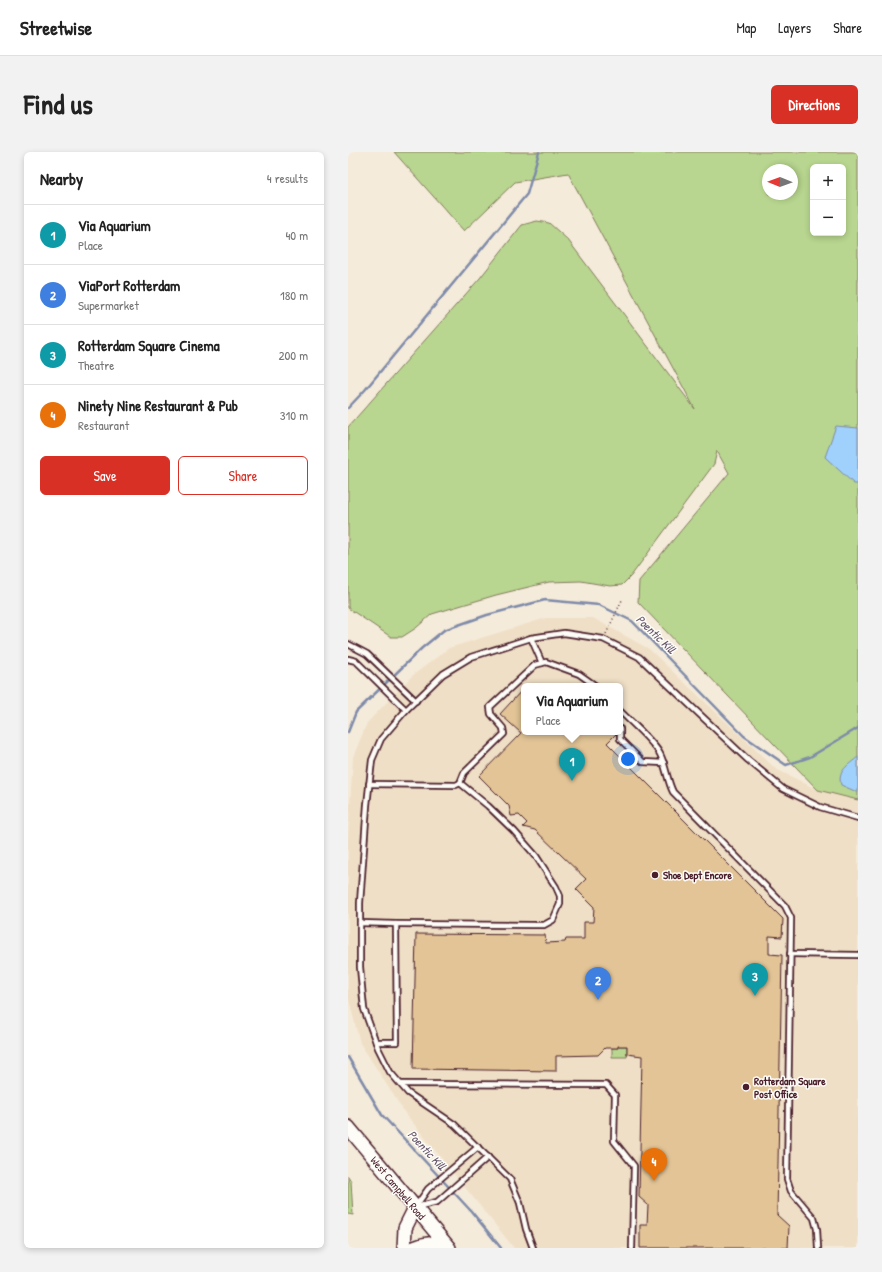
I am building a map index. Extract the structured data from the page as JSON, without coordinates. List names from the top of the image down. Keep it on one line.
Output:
{"streets":{"main road":["West Campbell Road"]},"water":["Poentic Kill"],"places":["Shoe Dept Encore","Rotterdam Square Post Office"],"north":"left","page":{"header":"Streetwise","nav":["Map","Layers","Share"],"title":"Find us","buttons":["Directions",["Save","Share"]],"heading":["Nearby","4 results"],"map_buttons":["+","−"],"list":[{"mark":"1","name":"Via Aquarium","note":"Place","value":"40 m"},{"mark":"2","name":"ViaPort Rotterdam","note":"Supermarket","value":"180 m"},{"mark":"3","name":"Rotterdam Square Cinema","note":"Theatre","value":"200 m"},{"mark":"4","name":"Ninety Nine Restaurant & Pub","note":"Restaurant","value":"310 m"}],"popup":["Via Aquarium","Place"],"pins":["1","3","2","4"]}}
